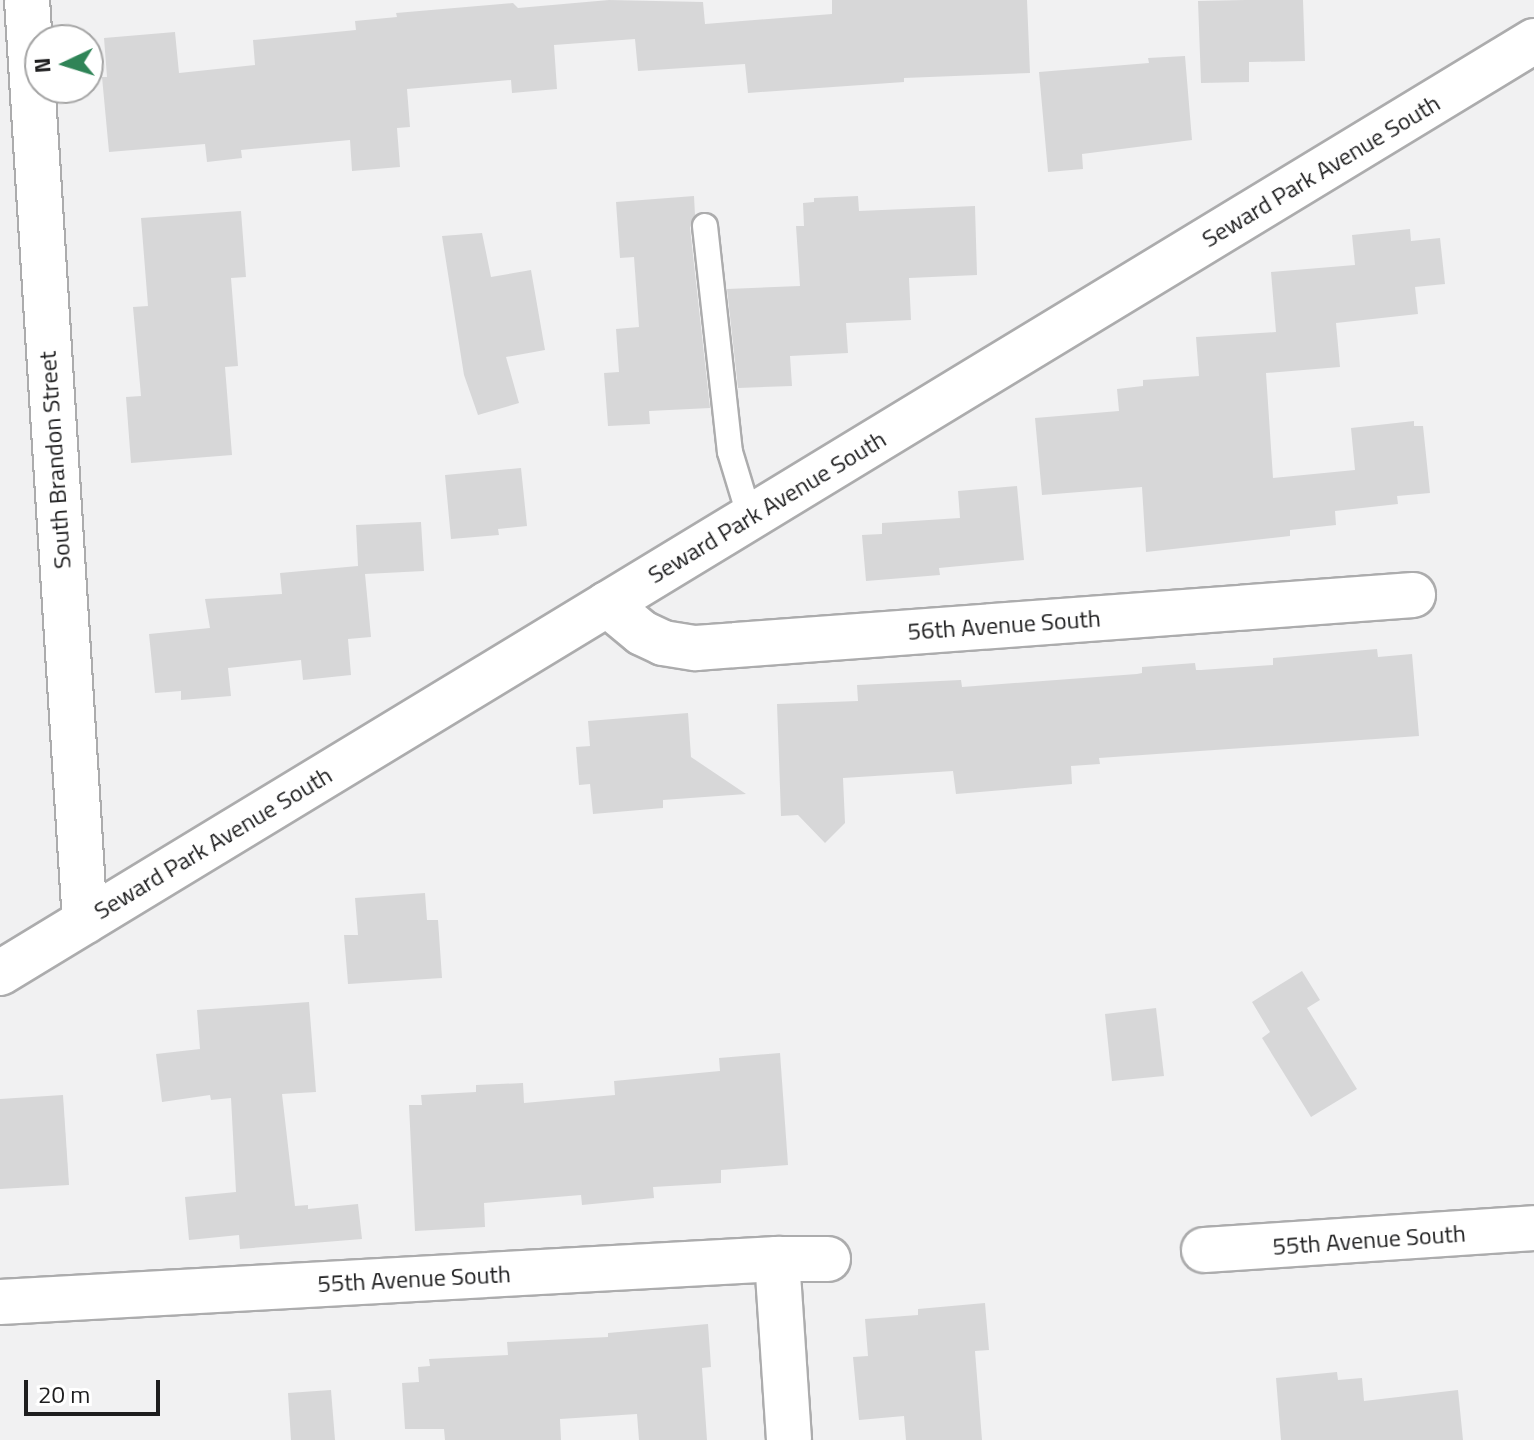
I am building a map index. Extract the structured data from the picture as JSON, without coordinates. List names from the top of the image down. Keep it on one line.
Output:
{"streets":{"street":["Seward Park Avenue South","South Brandon Street","56th Avenue South","55th Avenue South"]},"crossings":[["Seward Park Avenue South","South Brandon Street"],["Seward Park Avenue South","56th Avenue South"]],"scale_bar":"20 m","north":"left"}
